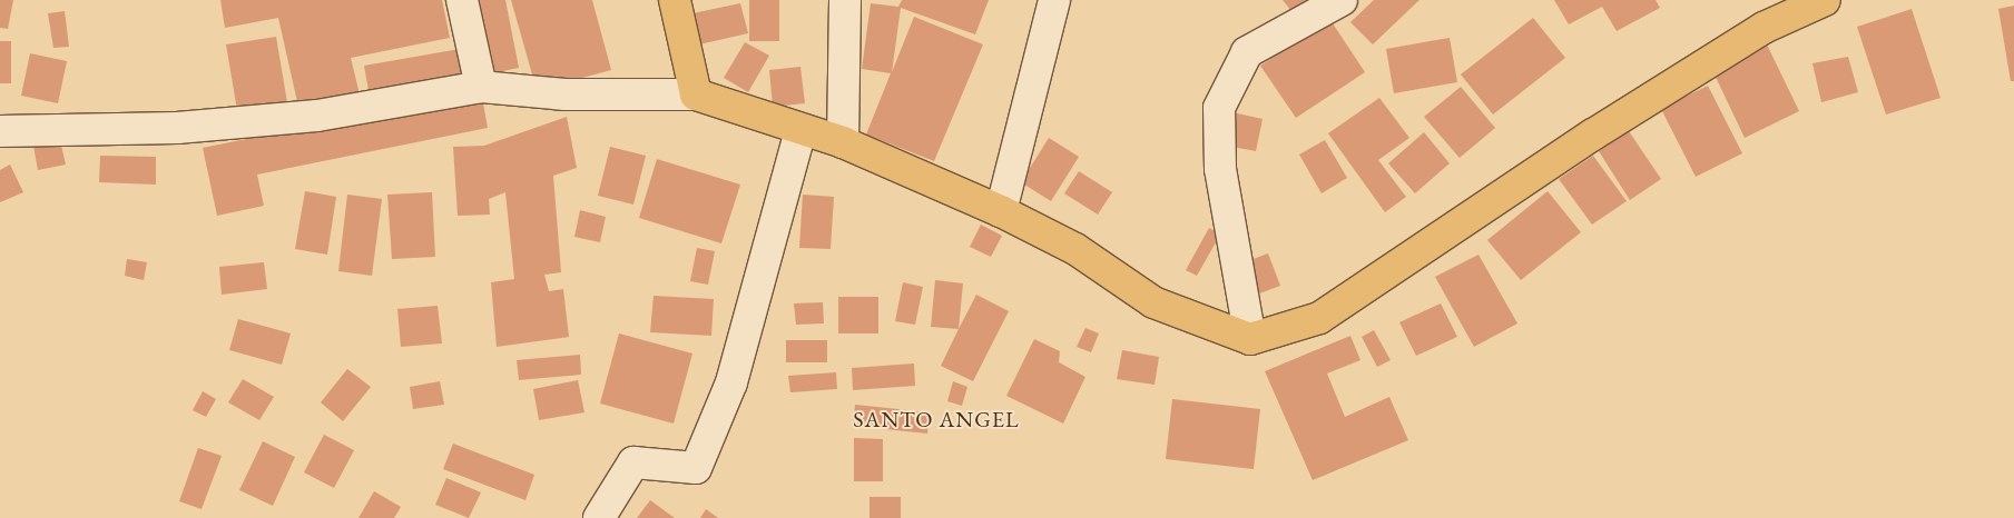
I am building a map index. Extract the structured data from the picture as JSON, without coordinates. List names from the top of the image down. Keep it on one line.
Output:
{"districts":["SANTO ANGEL"]}
